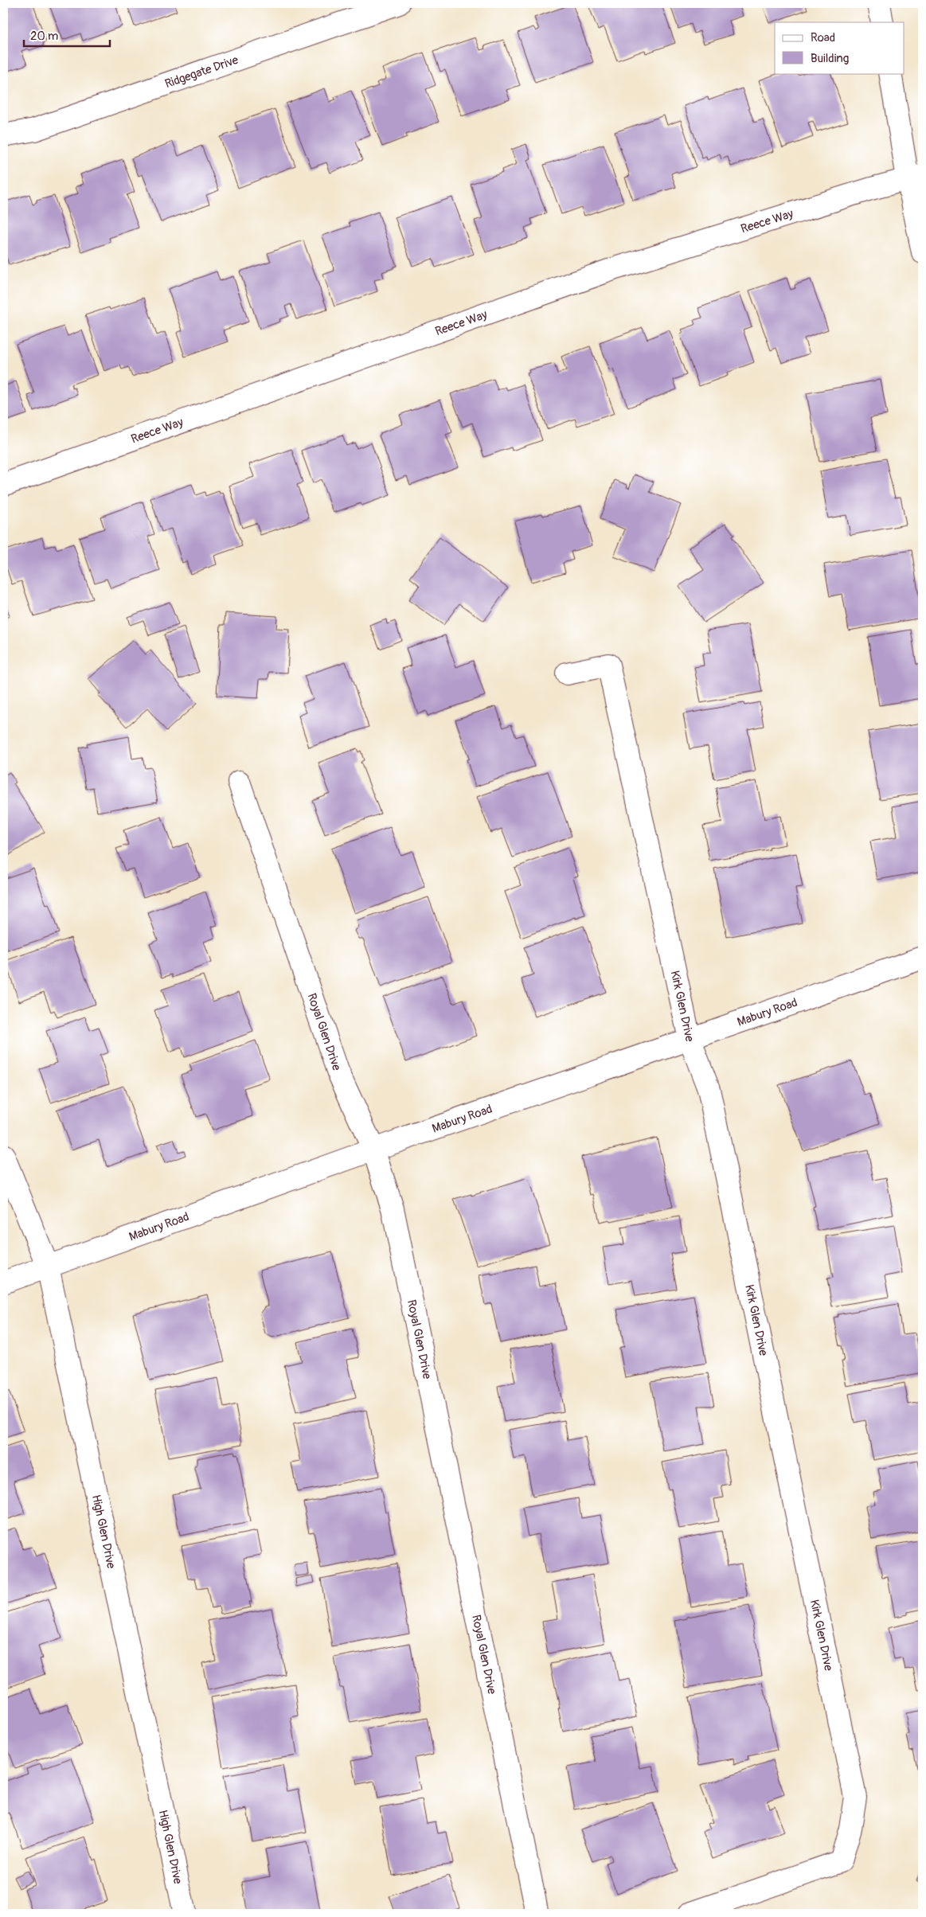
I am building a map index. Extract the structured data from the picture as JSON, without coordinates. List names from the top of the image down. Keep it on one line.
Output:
{"streets":{"street":["Ridgegate Drive","Reece Way","Kirk Glen Drive","Mabury Road","Royal Glen Drive","High Glen Drive"]},"crossings":[["Kirk Glen Drive","Mabury Road"],["Mabury Road","Royal Glen Drive"],["Mabury Road","High Glen Drive"]],"legend":["Road","Building"],"scale_bar":"20 m"}
